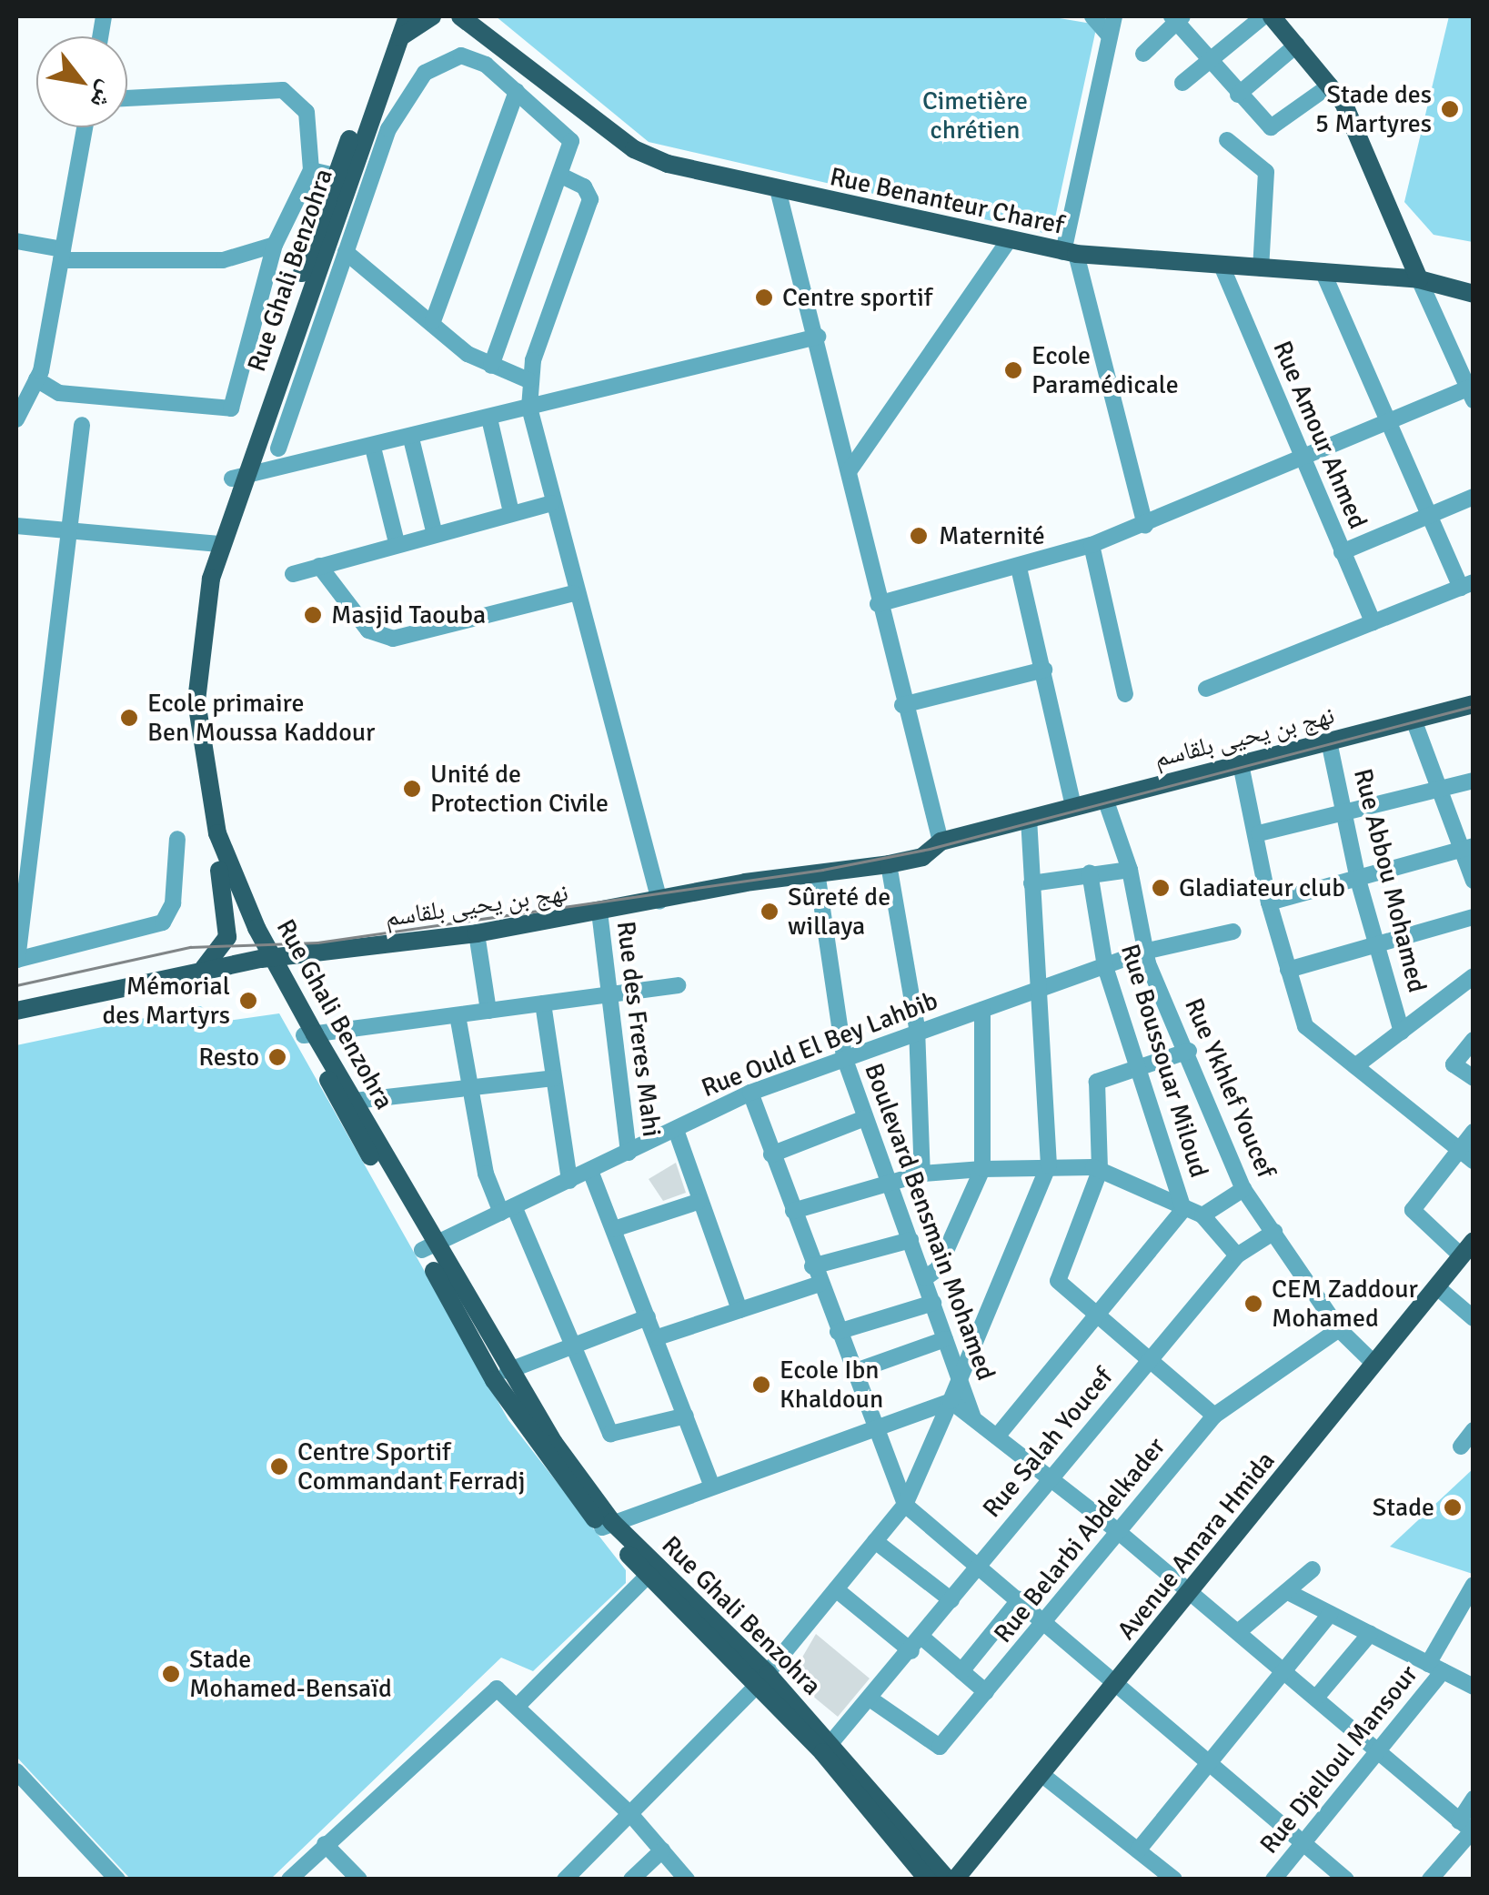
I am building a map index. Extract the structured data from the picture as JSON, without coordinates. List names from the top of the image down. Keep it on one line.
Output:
{"streets":{"main road":["Rue Benanteur Charef","Rue Ghali Benzohra","نهج بن يحيى بلقاسم","Avenue Amara Hmida"],"street":["Rue Amour Ahmed","Rue Abbou Mohamed","Rue des Freres Mahi","Rue Ould El Bey Lahbib","Rue Boussouar Miloud","Rue Ykhlef Youcef","Boulevard Bensmain Mohamed","Rue Salah Youcef","Rue Belarbi Abdelkader","Rue Djelloul Mansour"]},"crossings":[["Rue Benanteur Charef","Rue Amour Ahmed"],["Rue Ghali Benzohra","نهج بن يحيى بلقاسم"],["Rue Ghali Benzohra","Rue Ould El Bey Lahbib"],["Rue Ghali Benzohra","Boulevard Bensmain Mohamed"],["Rue Ghali Benzohra","Rue Salah Youcef"],["نهج بن يحيى بلقاسم","Rue Abbou Mohamed"],["نهج بن يحيى بلقاسم","Rue des Freres Mahi"],["نهج بن يحيى بلقاسم","Rue Ykhlef Youcef"],["نهج بن يحيى بلقاسم","Boulevard Bensmain Mohamed"],["Rue des Freres Mahi","Rue Ould El Bey Lahbib"],["Rue Ould El Bey Lahbib","Rue Boussouar Miloud"],["Rue Ould El Bey Lahbib","Rue Ykhlef Youcef"],["Rue Ould El Bey Lahbib","Boulevard Bensmain Mohamed"],["Rue Ykhlef Youcef","Rue Salah Youcef"],["Rue Ykhlef Youcef","Rue Belarbi Abdelkader"],["Rue Ykhlef Youcef","Avenue Amara Hmida"],["Boulevard Bensmain Mohamed","Rue Salah Youcef"],["Boulevard Bensmain Mohamed","Rue Belarbi Abdelkader"],["Boulevard Bensmain Mohamed","Avenue Amara Hmida"],["Boulevard Bensmain Mohamed","Rue Djelloul Mansour"],["Rue Salah Youcef","Rue Belarbi Abdelkader"]],"parks":["Cimetière chrétien"],"places":["Stade des 5 Martyres","Centre sportif","Ecole Paramédicale","Maternité","Masjid Taouba","Ecole primaire Ben Moussa Kaddour","Unité de Protection Civile","Gladiateur club","Sûreté de willaya","Mémorial des Martyrs","Resto","CEM Zaddour Mohamed","Ecole Ibn Khaldoun","Centre Sportif Commandant Ferradj","Stade","Stade Mohamed-Bensaïd"],"north":"bottom right"}
